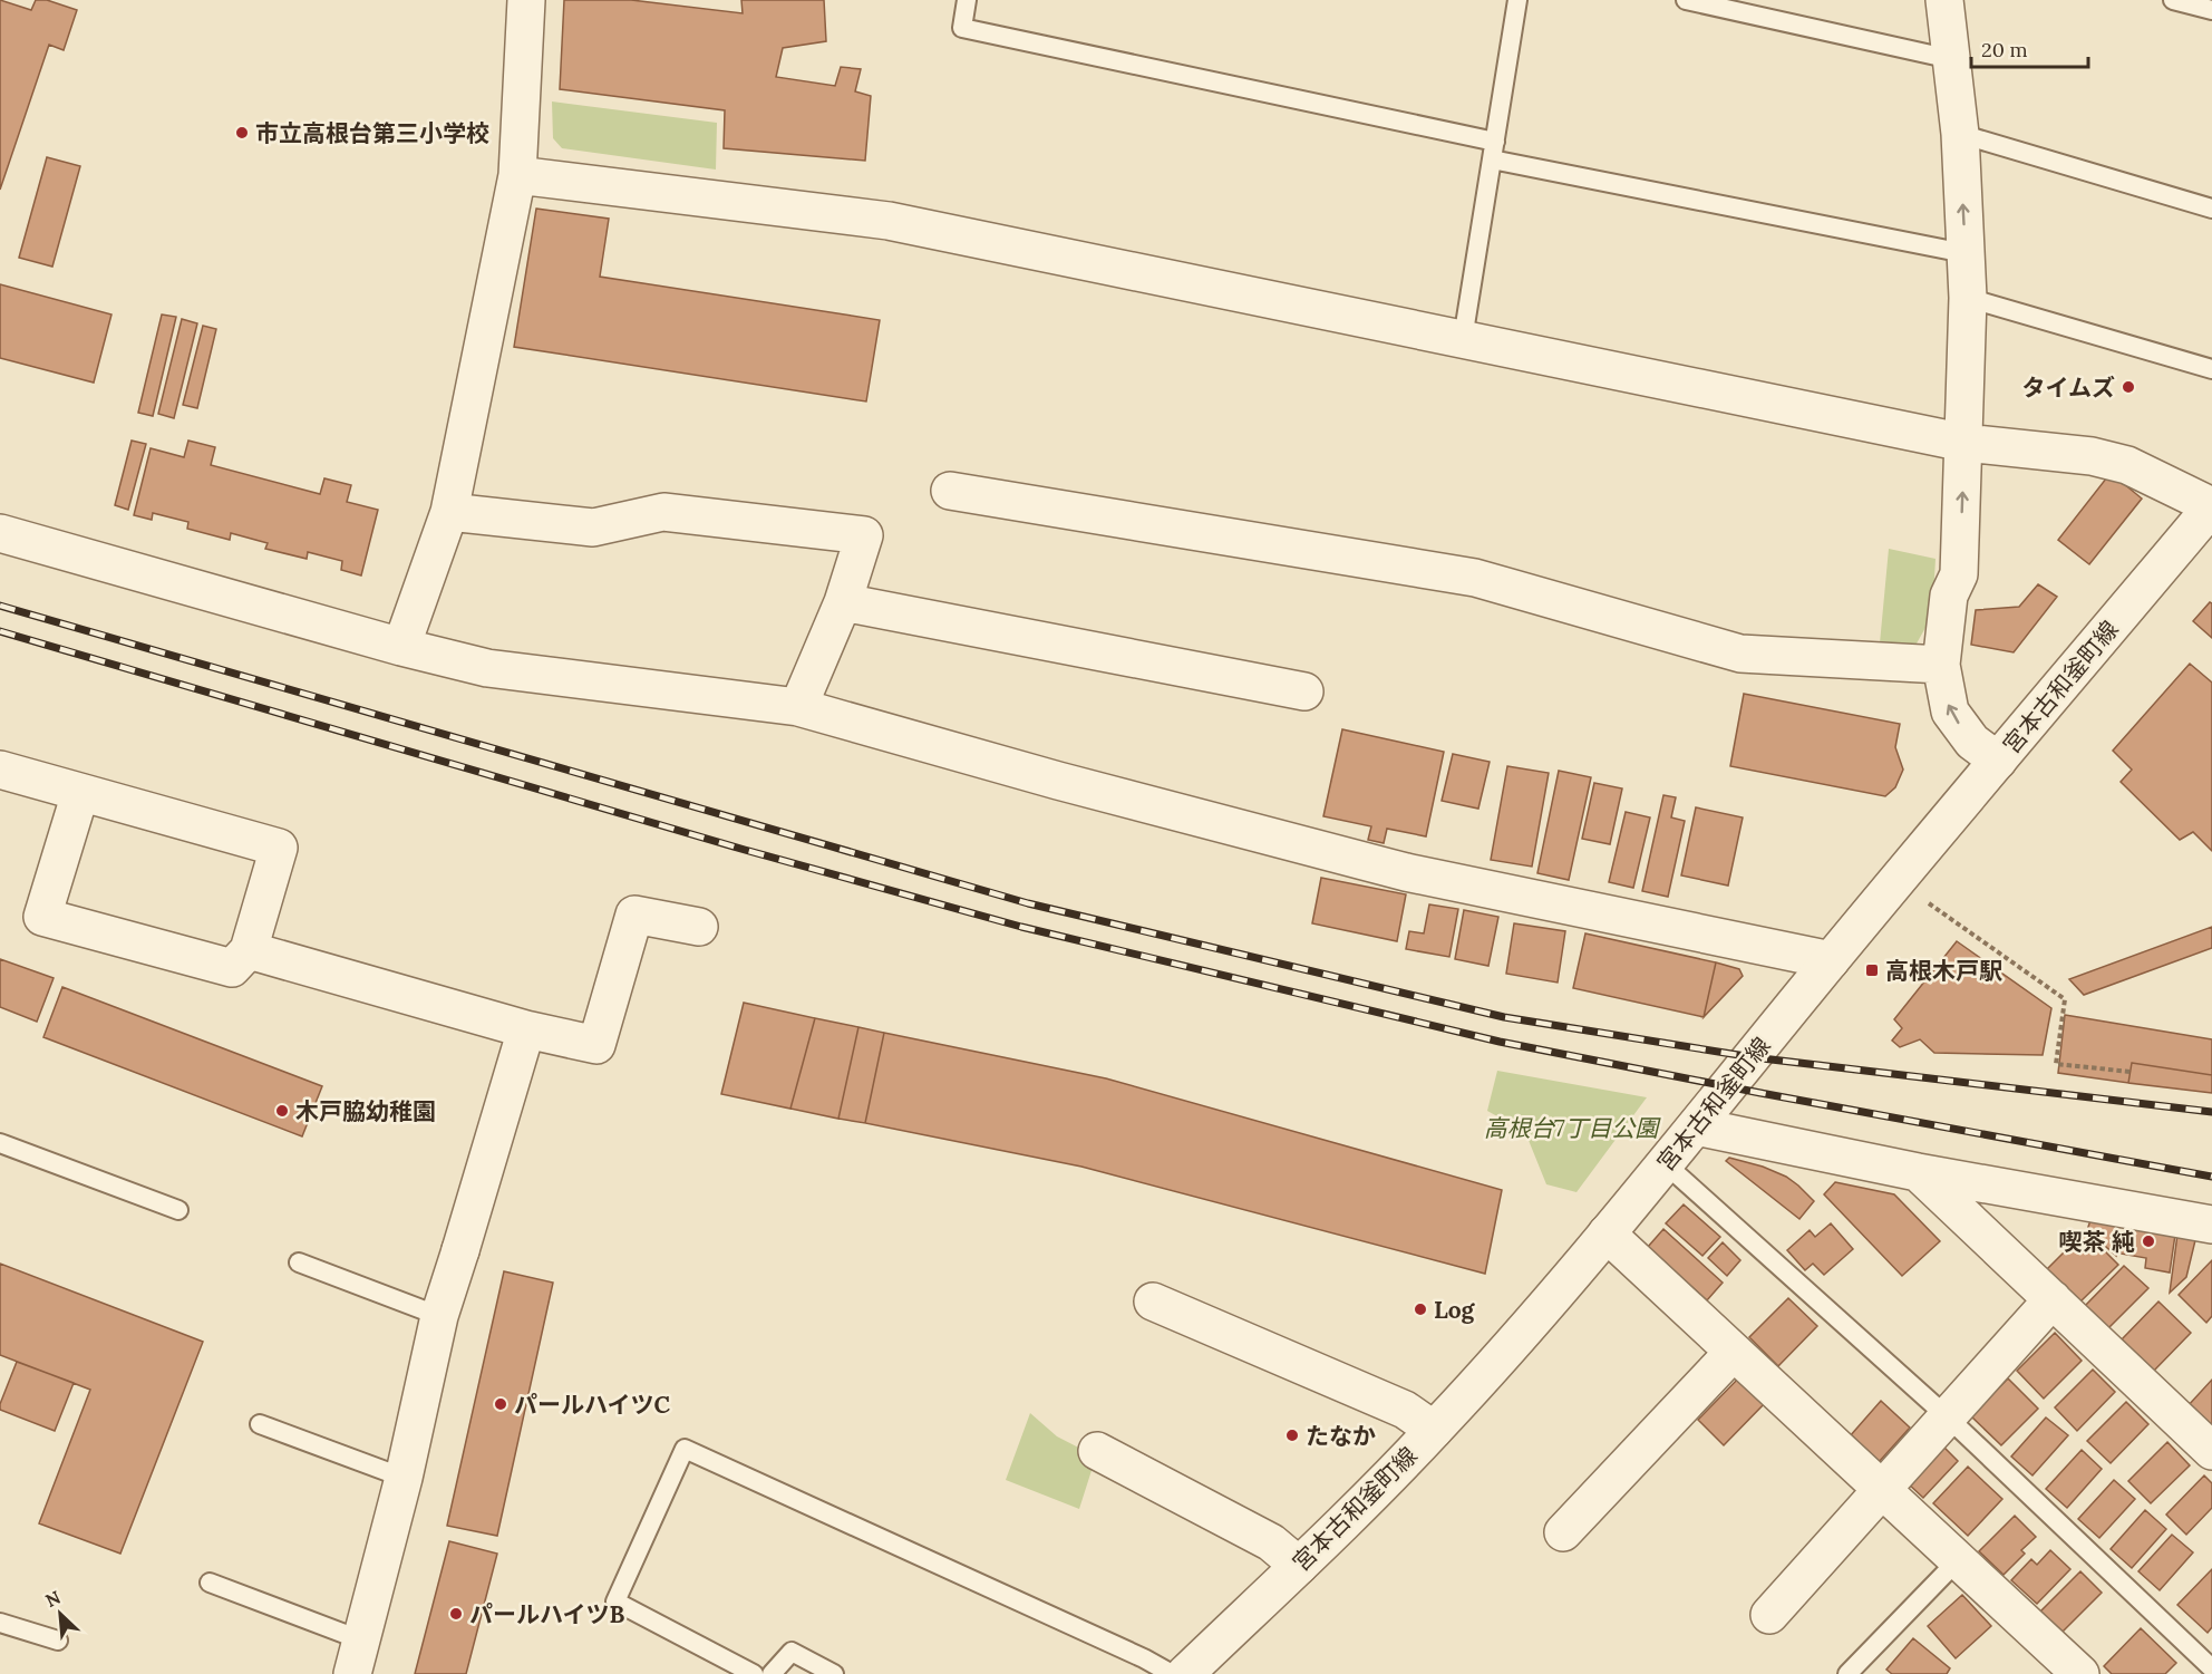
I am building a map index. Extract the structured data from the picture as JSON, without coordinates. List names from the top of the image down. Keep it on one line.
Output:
{"streets":{"street":["宮本古和釜町線"]},"parks":["高根台7丁目公園"],"places":{"other":["市立高根台第三小学校","タイムズ","木戸脇幼稚園","喫茶 純","Log","パールハイツC","たなか","パールハイツB"],"transit":["高根木戸駅"]},"scale_bar":"20 m","north":"top left"}
